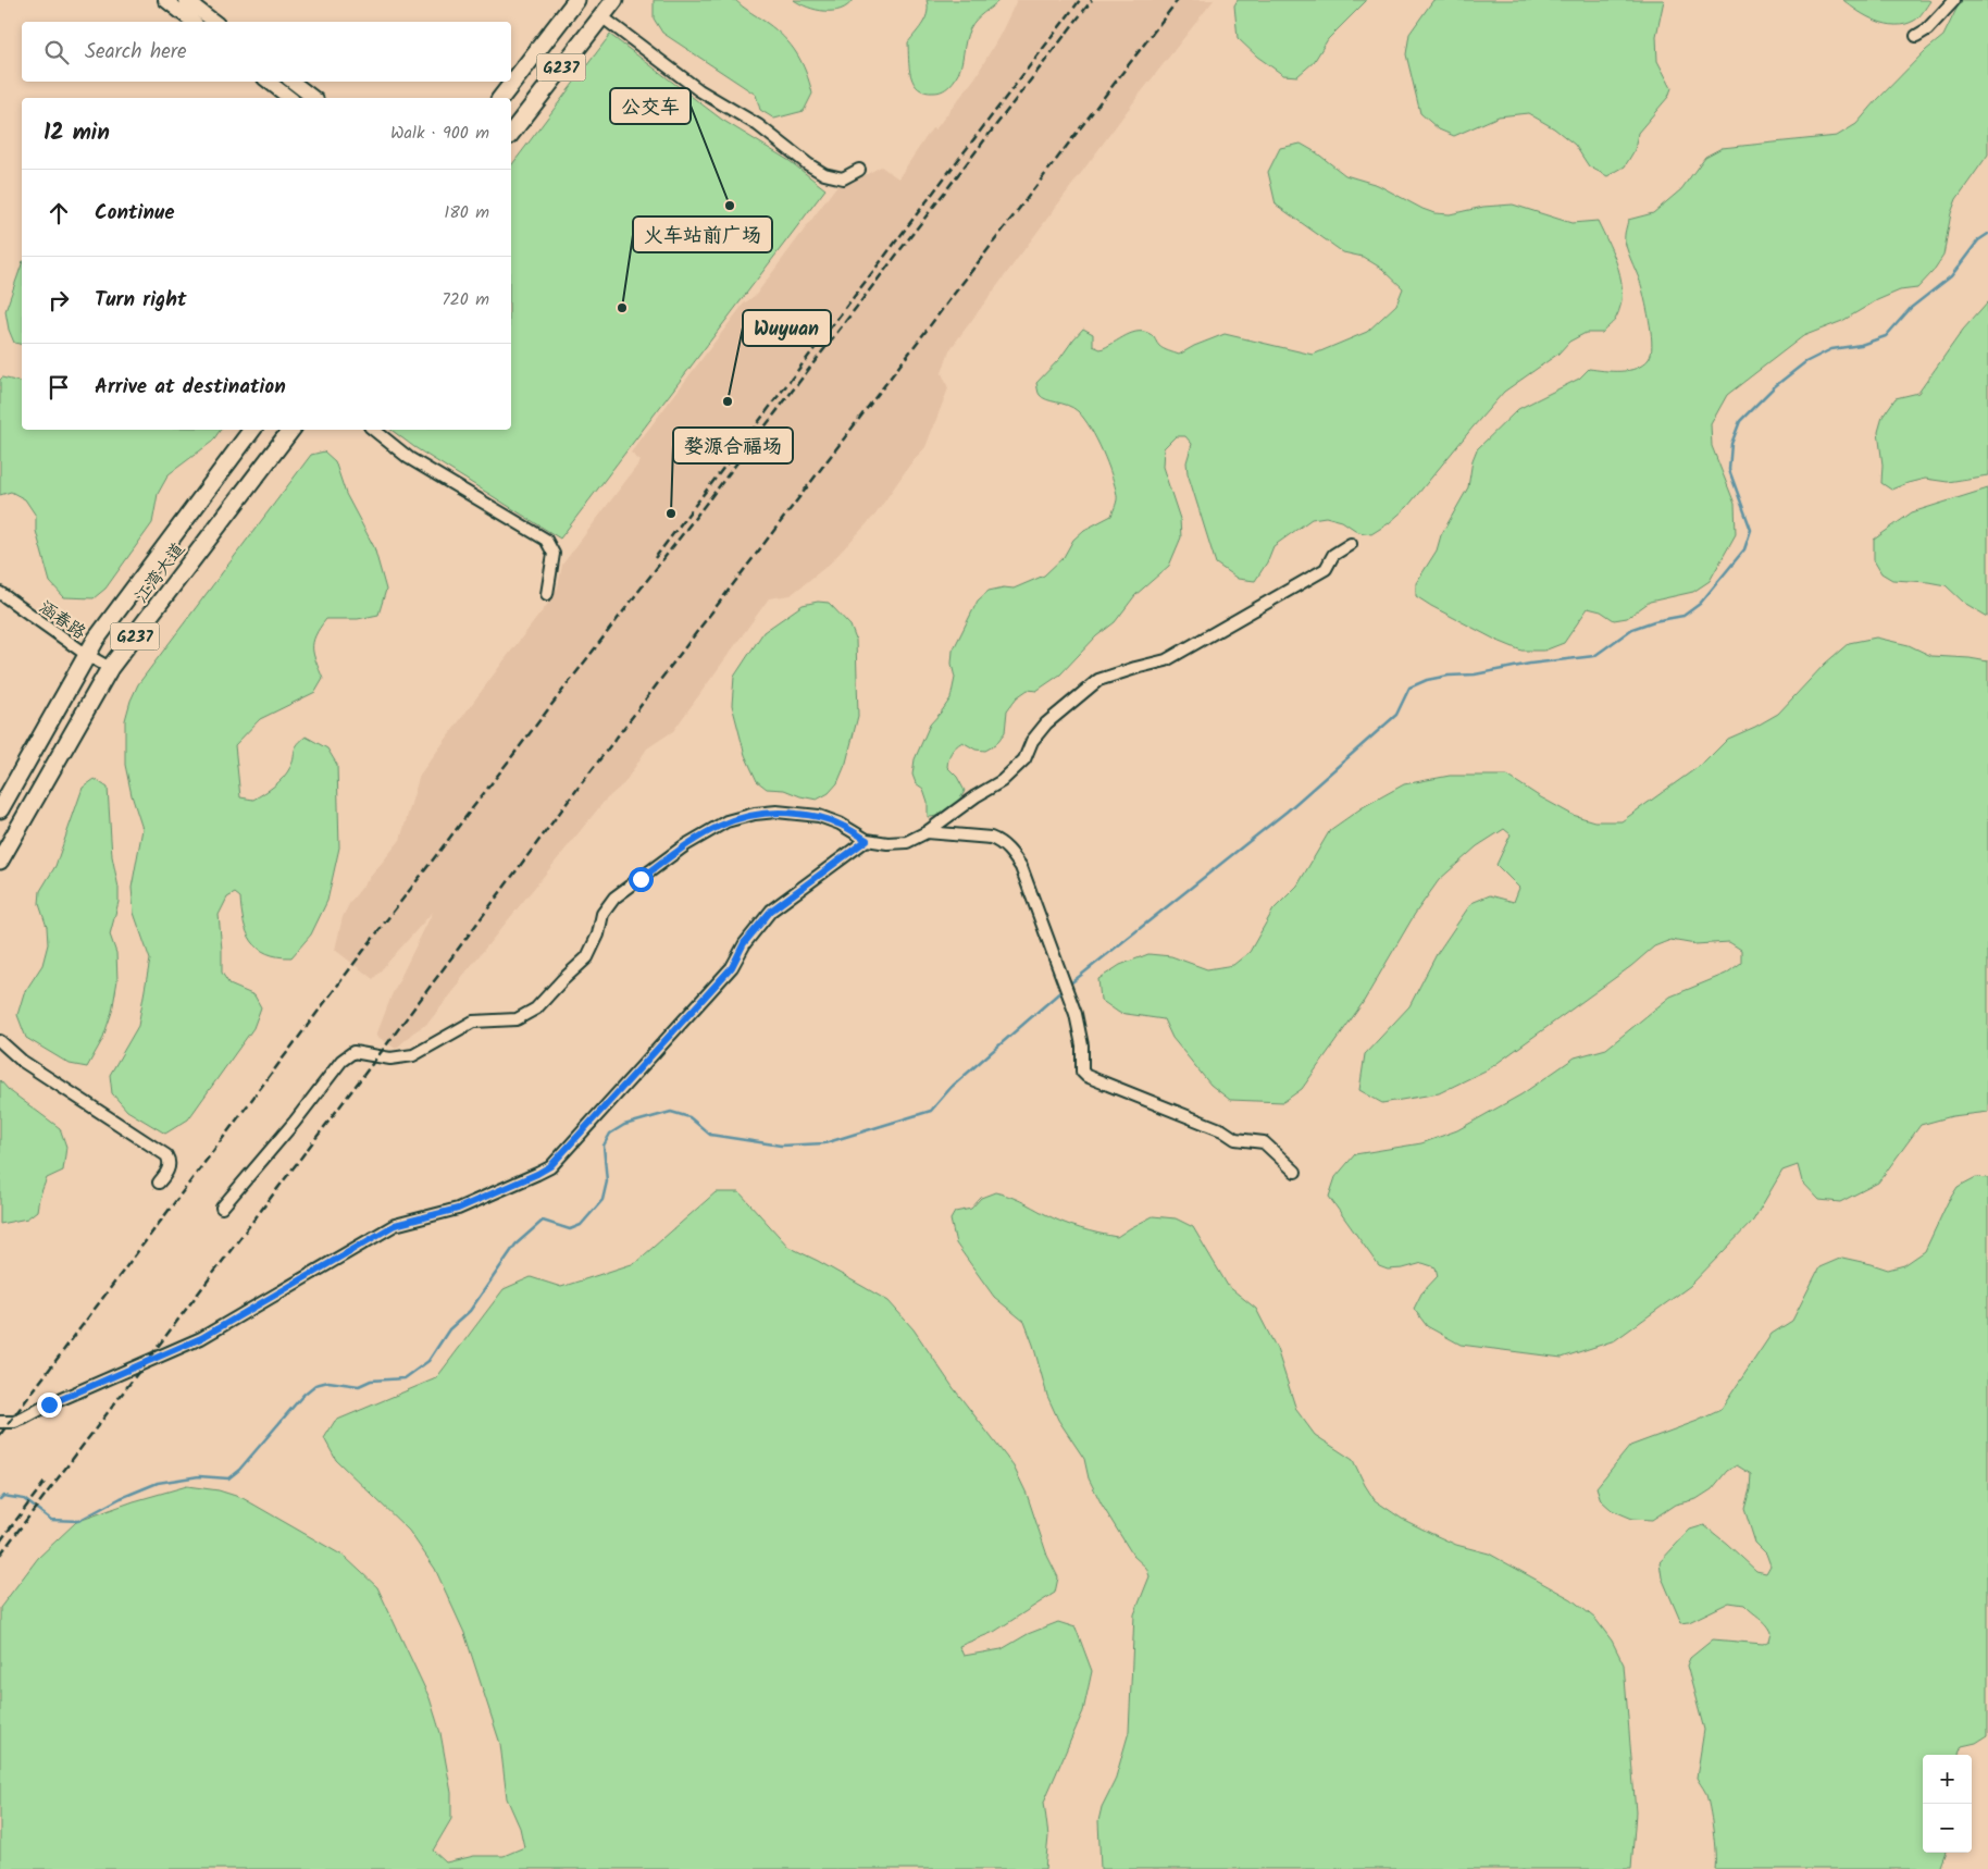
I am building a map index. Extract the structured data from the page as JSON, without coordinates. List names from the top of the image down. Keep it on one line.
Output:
{"streets":{"highway":["G237","江湾大道"],"street":["涵春路"]},"crossings":[["江湾大道","涵春路"]],"places":["公交车","火车站前广场","Wuyuan","婺源合福场"],"page":{"search":"Search here","heading":["12 min","Walk · 900 m"],"list":[["Continue","180 m"],["Turn right","720 m"],"Arrive at destination"],"map_buttons":["+","−"]}}
